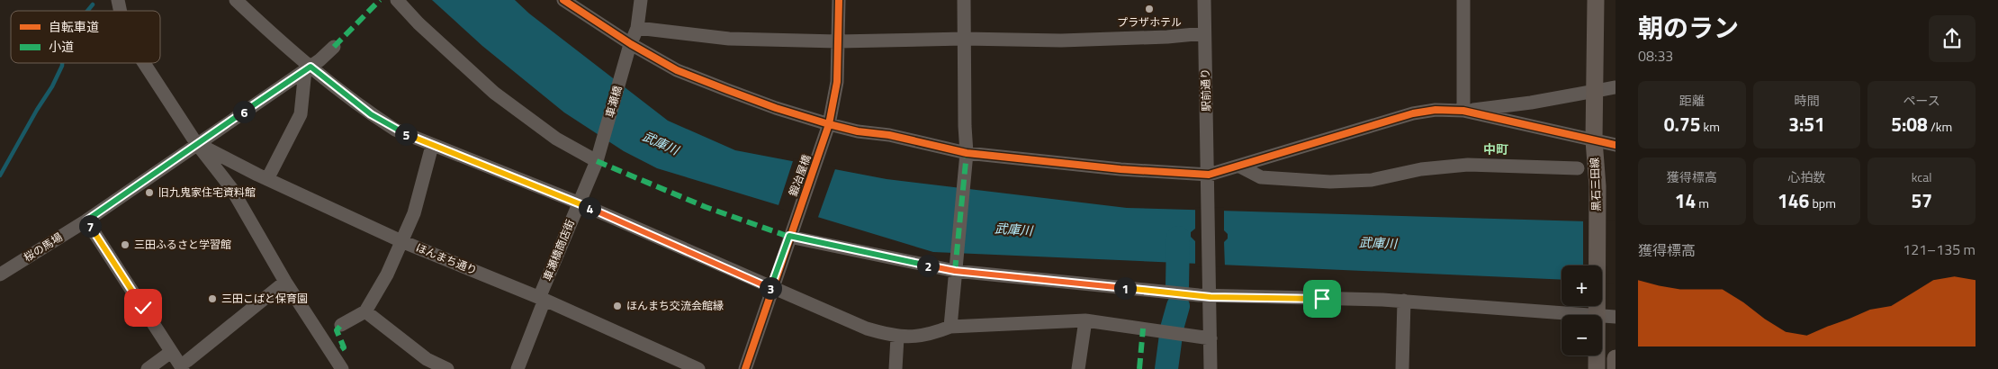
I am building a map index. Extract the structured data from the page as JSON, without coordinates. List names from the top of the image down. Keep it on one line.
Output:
{"streets":{"main road":["黒石三田線"],"street":["駅前通り","車瀬橋","鍛冶屋橋","桜の馬場","車瀬橋商店街","ほんまち通り"]},"crossings":[["車瀬橋","車瀬橋商店街"],["桜の馬場","ほんまち通り"],["車瀬橋商店街","ほんまち通り"]],"districts":["中町"],"water":["武庫川"],"places":["プラザホテル","旧九鬼家住宅資料館","三田ふるさと学習館","三田こばと保育園","ほんまち交流会館縁"],"legend":["自転車道","小道"],"page":{"heading":["朝のラン","08:33"],"stats":[["距離","0.75 km"],["時間","3:51"],["ペース","5:08 /km"],["獲得標高","14 m"],["心拍数","146 bpm"],["kcal","57"]],"pins":["6","5","4","7","2","1","3"],"chart":["獲得標高","121–135 m"],"map_buttons":["+","−"]}}
